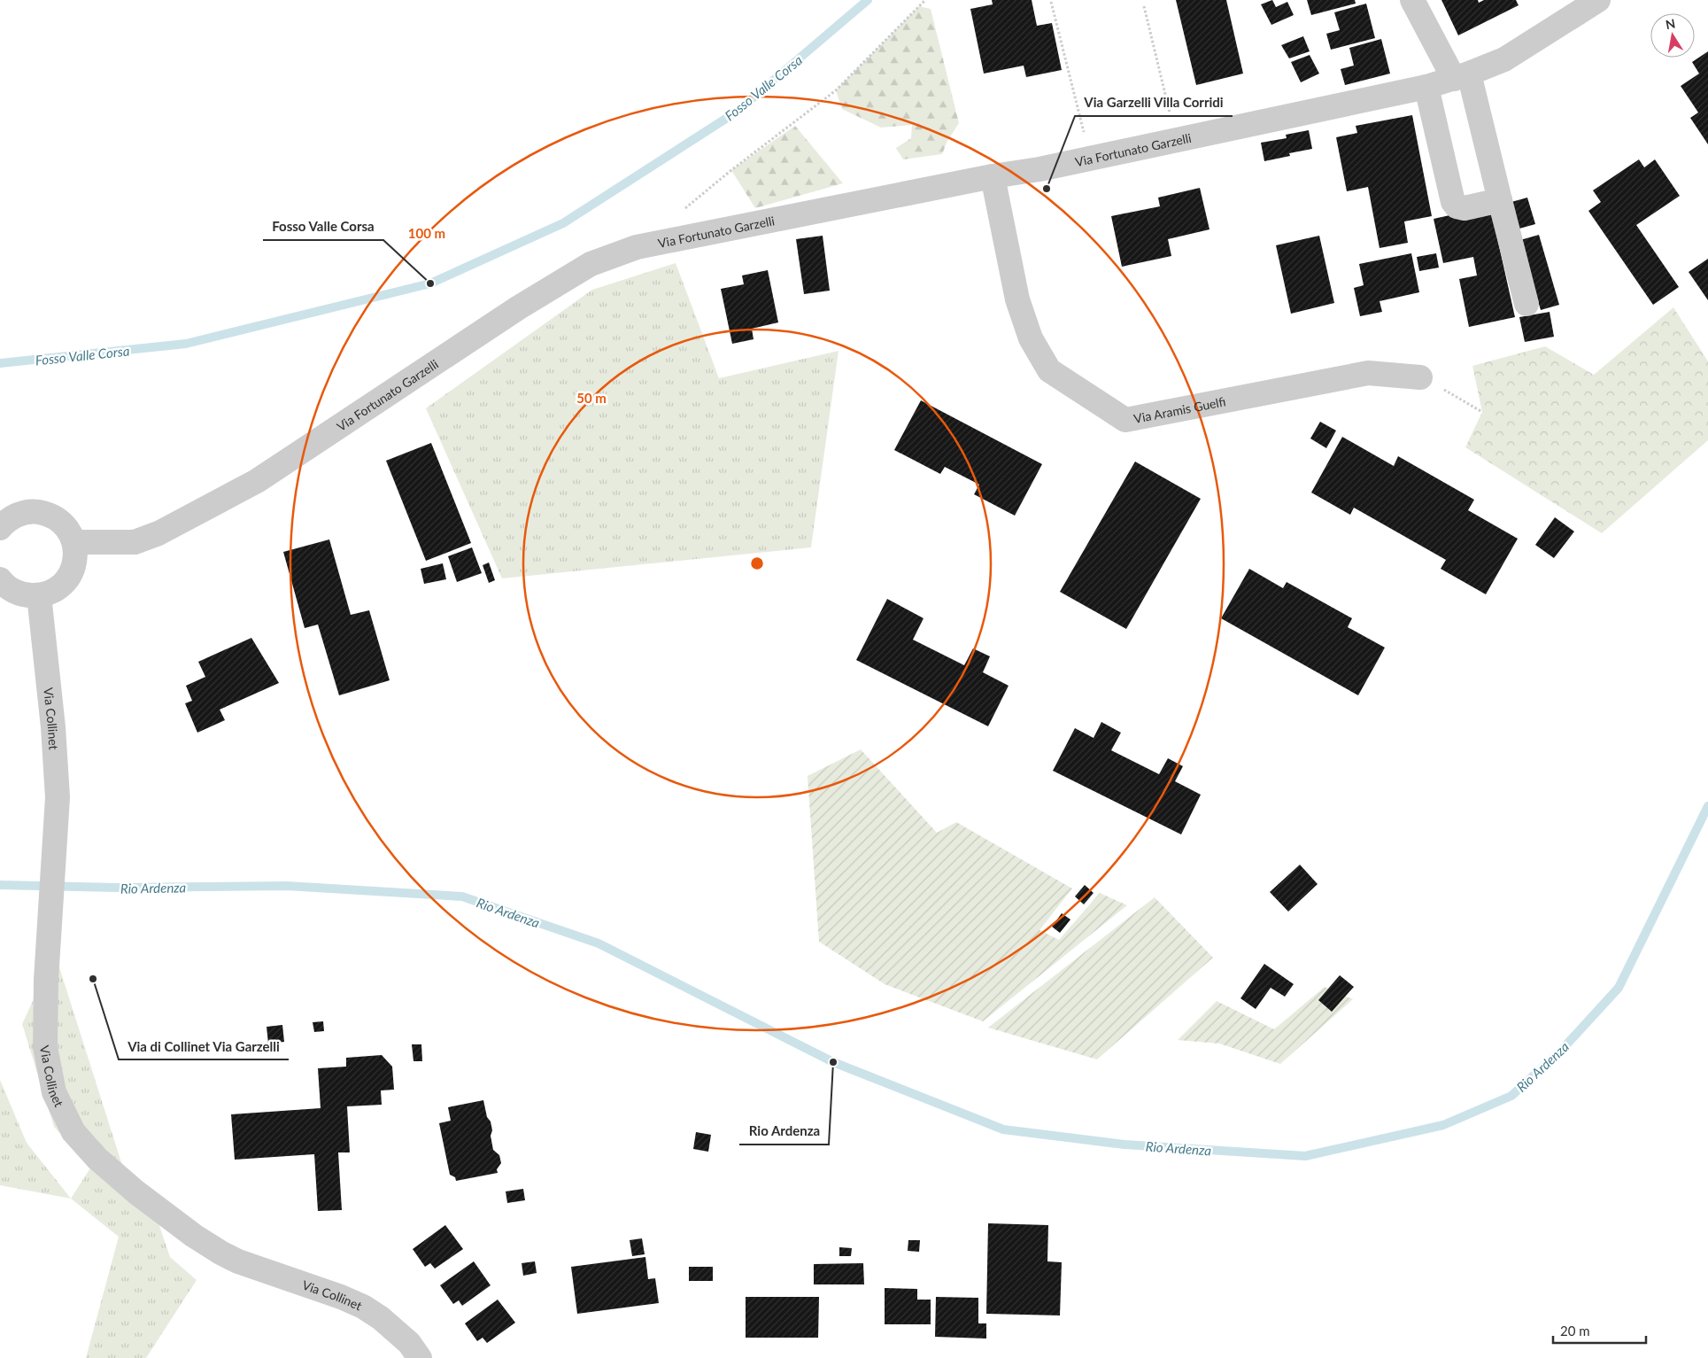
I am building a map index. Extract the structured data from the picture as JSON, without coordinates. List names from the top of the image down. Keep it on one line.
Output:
{"streets":{"street":["Via Fortunato Garzelli","Via Aramis Guelfi","Via Collinet"]},"crossings":[["Via Fortunato Garzelli","Via Aramis Guelfi"]],"water":["Fosso Valle Corsa","Rio Ardenza"],"places":["Via Garzelli Villa Corridi","Fosso Valle Corsa","Via di Collinet Via Garzelli","Rio Ardenza"],"scale_bar":"20 m","north":"top","rings":["100 m","50 m"]}
